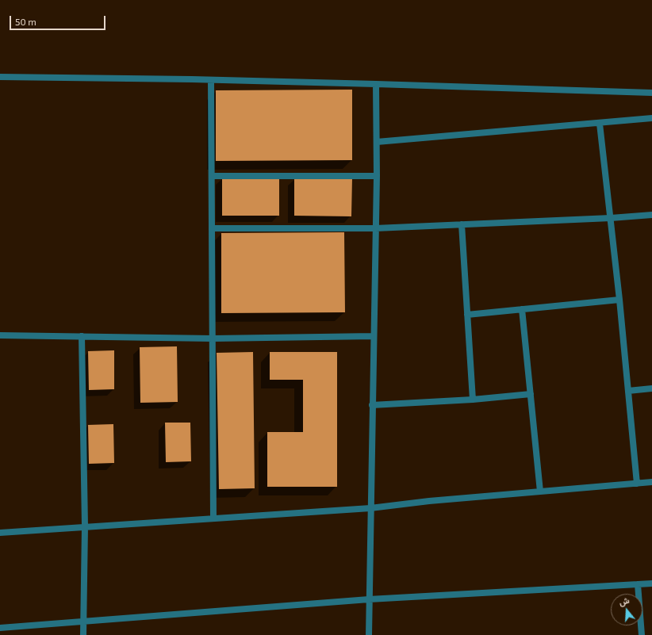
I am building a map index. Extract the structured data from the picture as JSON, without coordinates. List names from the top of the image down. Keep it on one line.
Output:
{"scale_bar":"50 m","north":"top"}
